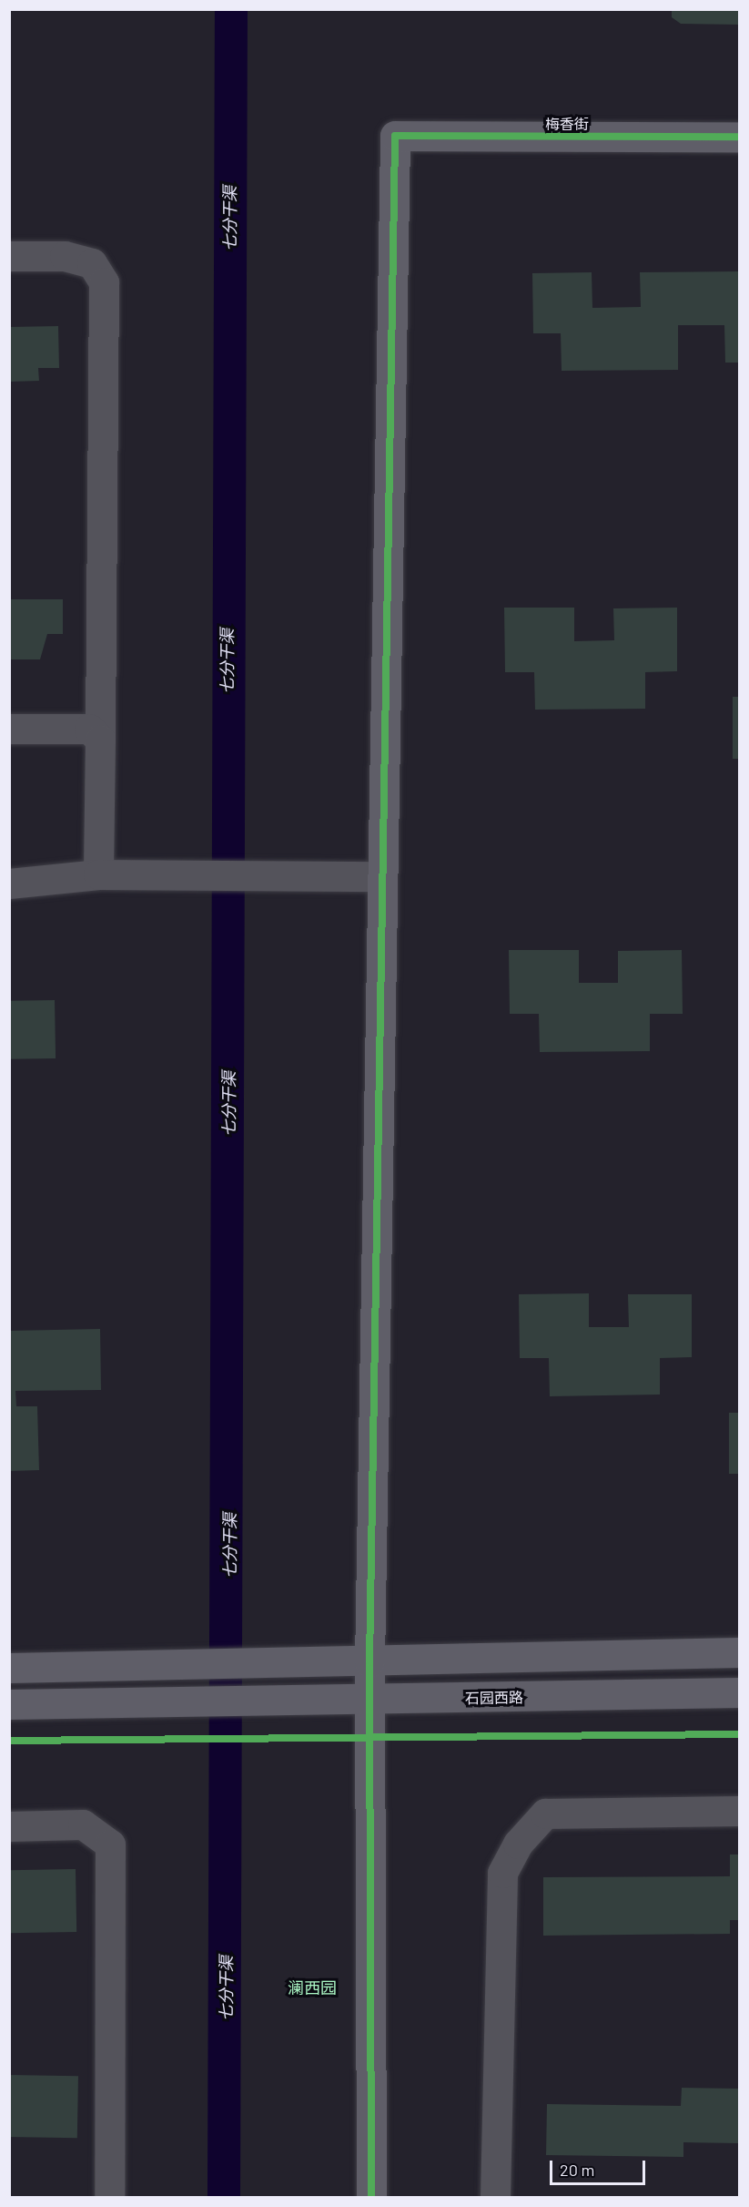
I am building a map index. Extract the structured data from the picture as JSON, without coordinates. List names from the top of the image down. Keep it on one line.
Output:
{"streets":{"street":["梅香街","石园西路"]},"districts":["澜西园"],"water":["七分干渠"],"scale_bar":"20 m"}
